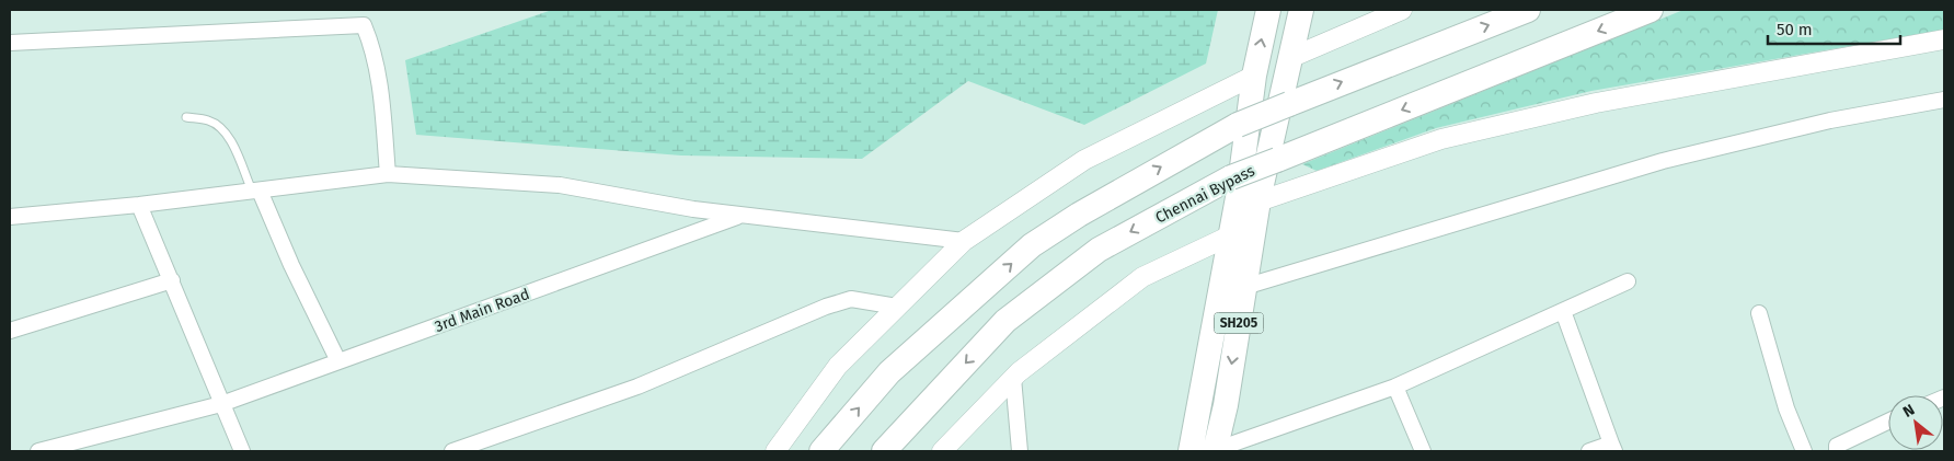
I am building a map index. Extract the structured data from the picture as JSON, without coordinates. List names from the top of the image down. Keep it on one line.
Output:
{"streets":{"main road":["Chennai Bypass","SH205"],"street":["3rd Main Road"]},"scale_bar":"50 m","north":"top left"}
